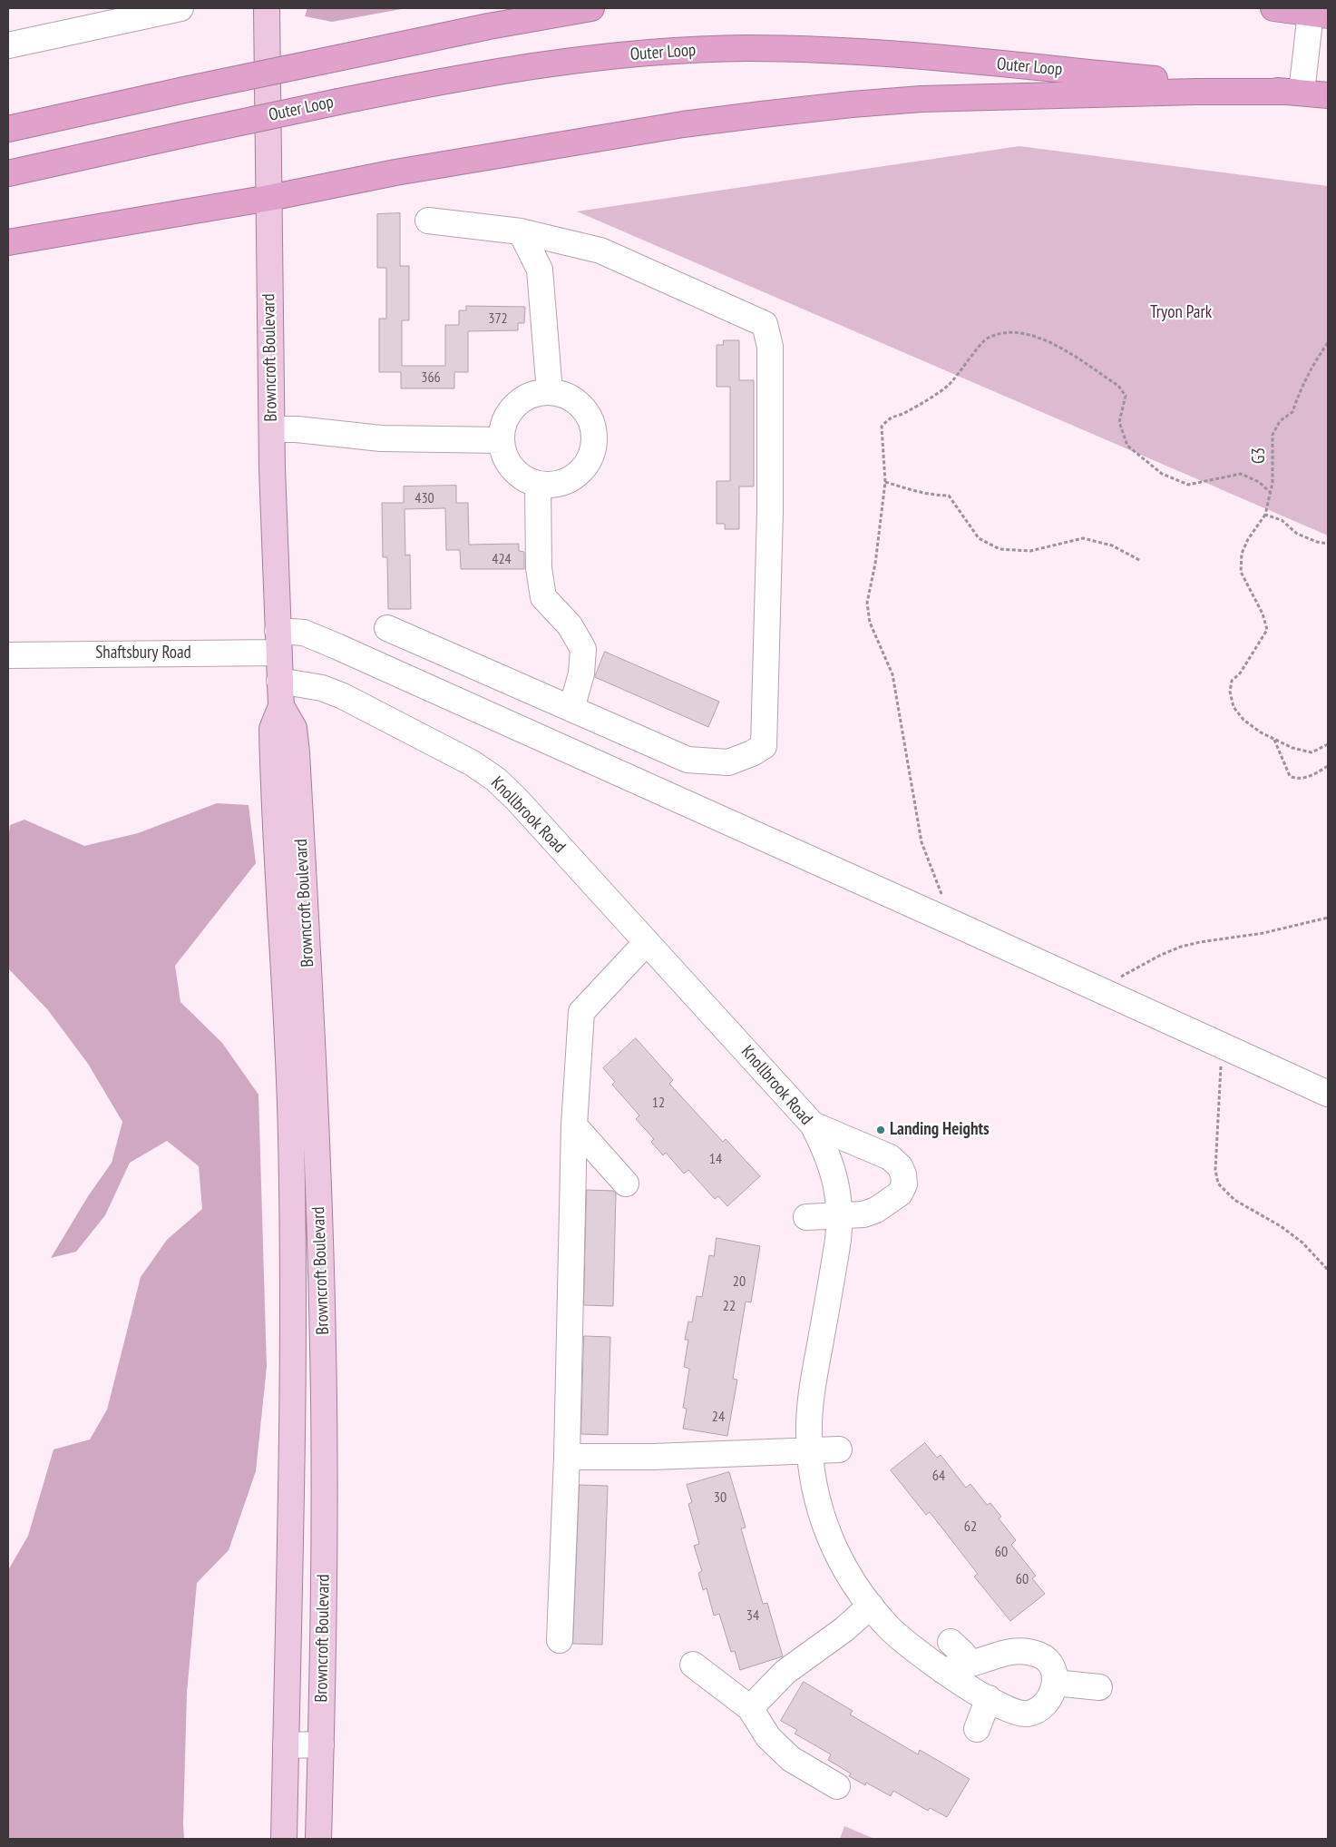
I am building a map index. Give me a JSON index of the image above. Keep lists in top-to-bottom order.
{
  "streets": {
    "highway": ["Outer Loop"],
    "main road": ["Browncroft Boulevard"],
    "street": ["Shaftsbury Road", "Knollbrook Road"],
    "path": ["G3"]
  },
  "crossings": [
    ["Browncroft Boulevard", "Shaftsbury Road"],
    ["Browncroft Boulevard", "Knollbrook Road"]
  ],
  "parks": ["Tryon Park"],
  "places": ["Landing Heights"],
  "house_numbers": [
    "372",
    "366",
    "430",
    "424",
    "12",
    "14",
    "20",
    "22",
    "24",
    "64",
    "30",
    "62",
    "60",
    "60",
    "34"
  ]
}
